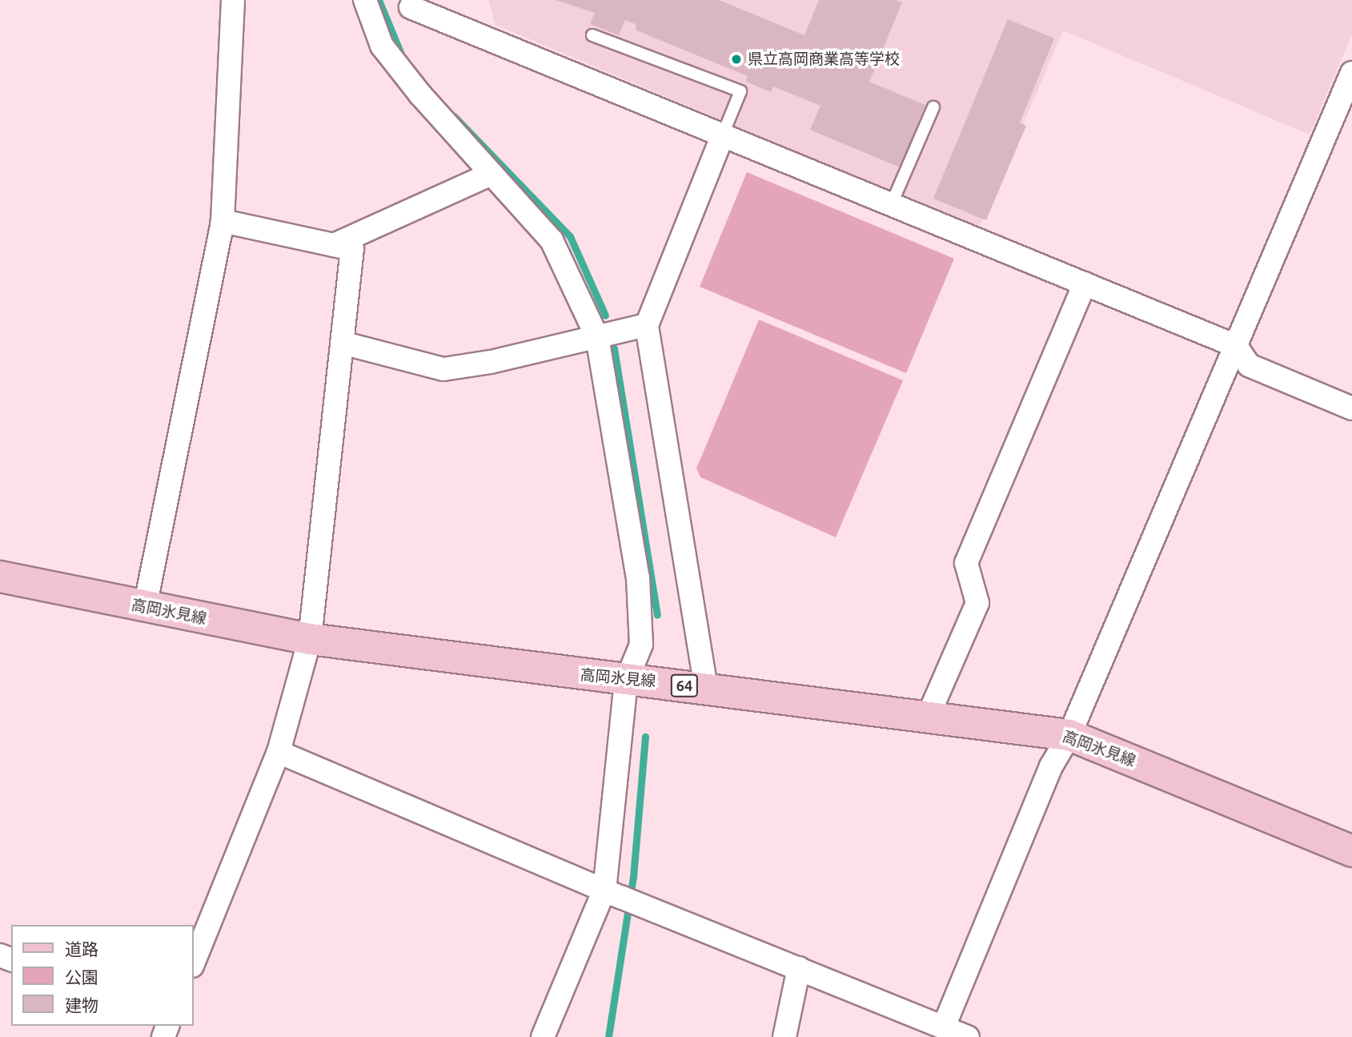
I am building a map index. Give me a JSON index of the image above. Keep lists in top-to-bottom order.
{
  "streets": {
    "main road": ["高岡氷見線", "64"]
  },
  "places": ["県立高岡商業高等学校"],
  "legend": ["道路", "公園", "建物"]
}
